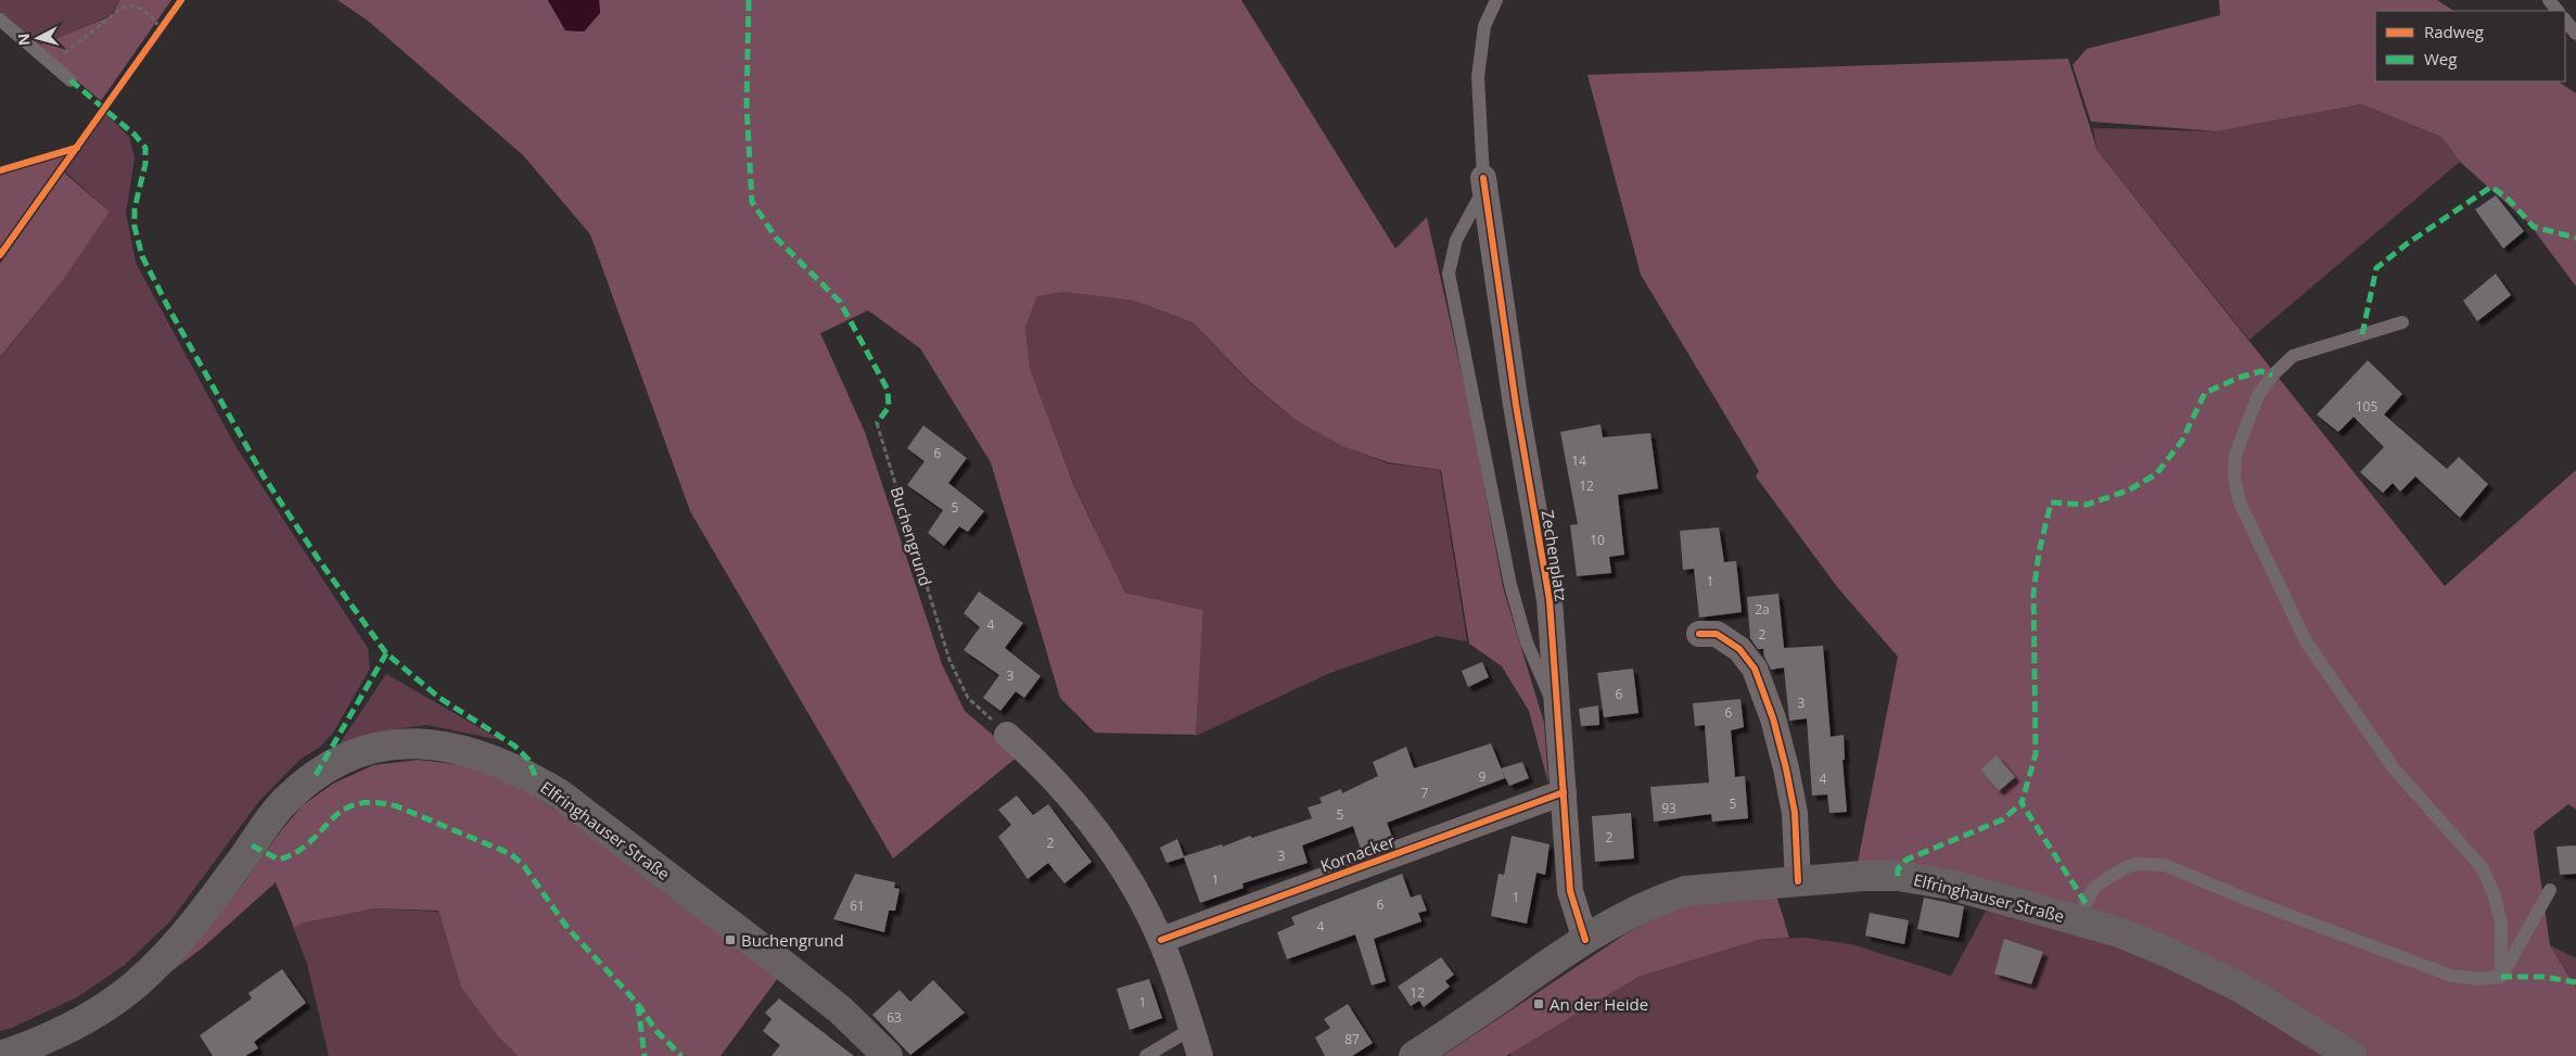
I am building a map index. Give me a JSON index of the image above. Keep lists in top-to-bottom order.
{
  "streets": {
    "main road": ["Elfringhauser Straße"],
    "street": ["Zechenplatz", "Kornacker"],
    "path": ["Buchengrund"]
  },
  "crossings": [
    ["Zechenplatz", "Elfringhauser Straße"],
    ["Zechenplatz", "Kornacker"]
  ],
  "places": {
    "transit": ["Buchengrund", "An der Heide"]
  },
  "house_numbers": [
    "105",
    "6",
    "14",
    "12",
    "5",
    "10",
    "1",
    "2a",
    "4",
    "2",
    "3",
    "6",
    "3",
    "6",
    "9",
    "4",
    "7",
    "5",
    "93",
    "5",
    "2",
    "2",
    "3",
    "1",
    "1",
    "6",
    "61",
    "4",
    "12",
    "1",
    "63",
    "87"
  ],
  "legend": ["Radweg", "Weg"],
  "north": "left"
}
